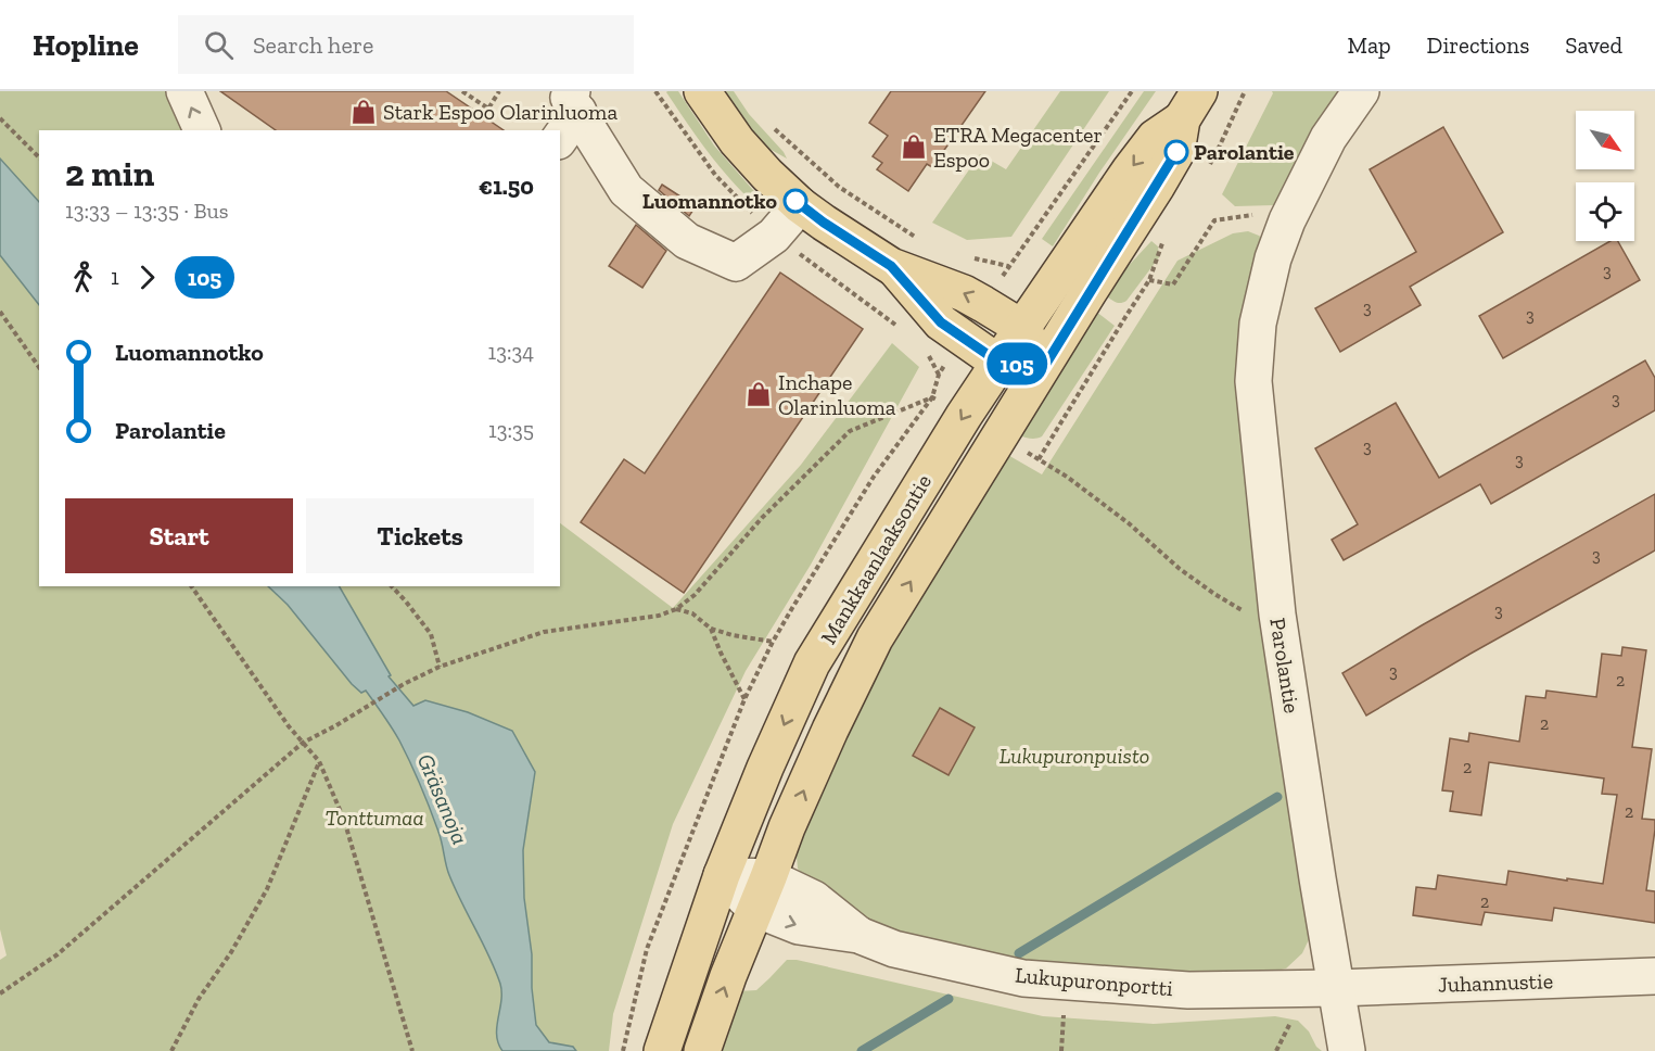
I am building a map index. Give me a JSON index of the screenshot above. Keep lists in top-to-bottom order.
{
  "streets": {
    "main road": ["Mankkaanlaaksontie"],
    "street": ["Parolantie", "Lukupuronportti", "Juhannustie"]
  },
  "crossings": [
    ["Mankkaanlaaksontie", "Lukupuronportti"],
    ["Parolantie", "Lukupuronportti"],
    ["Parolantie", "Juhannustie"],
    ["Lukupuronportti", "Juhannustie"]
  ],
  "water": ["Gräsanoja"],
  "parks": ["Lukupuronpuisto", "Tonttumaa"],
  "places": {
    "shop": ["Stark Espoo Olarinluoma", "ETRA Megacenter Espoo", "Inchape Olarinluoma"],
    "other": ["Parolantie", "Luomannotko"]
  },
  "lines": ["bus line 105"],
  "house_numbers": [
    "3",
    "3",
    "3",
    "3",
    "3",
    "3",
    "3",
    "3",
    "3",
    "2",
    "2",
    "2",
    "2",
    "2"
  ],
  "north": "bottom right",
  "page": {
    "header": "Hopline",
    "search": "Search here",
    "nav": ["Map", "Directions", "Saved"],
    "on_map": "105",
    "heading": ["2 min", "13:33 – 13:35 · Bus", "€1.50"],
    "legs": ["1", "105"],
    "list": [
      {
        "name": "Luomannotko",
        "value": "13:34"
      },
      {
        "name": "Parolantie",
        "value": "13:35"
      }
    ],
    "buttons": ["Start", "Tickets"]
  }
}
